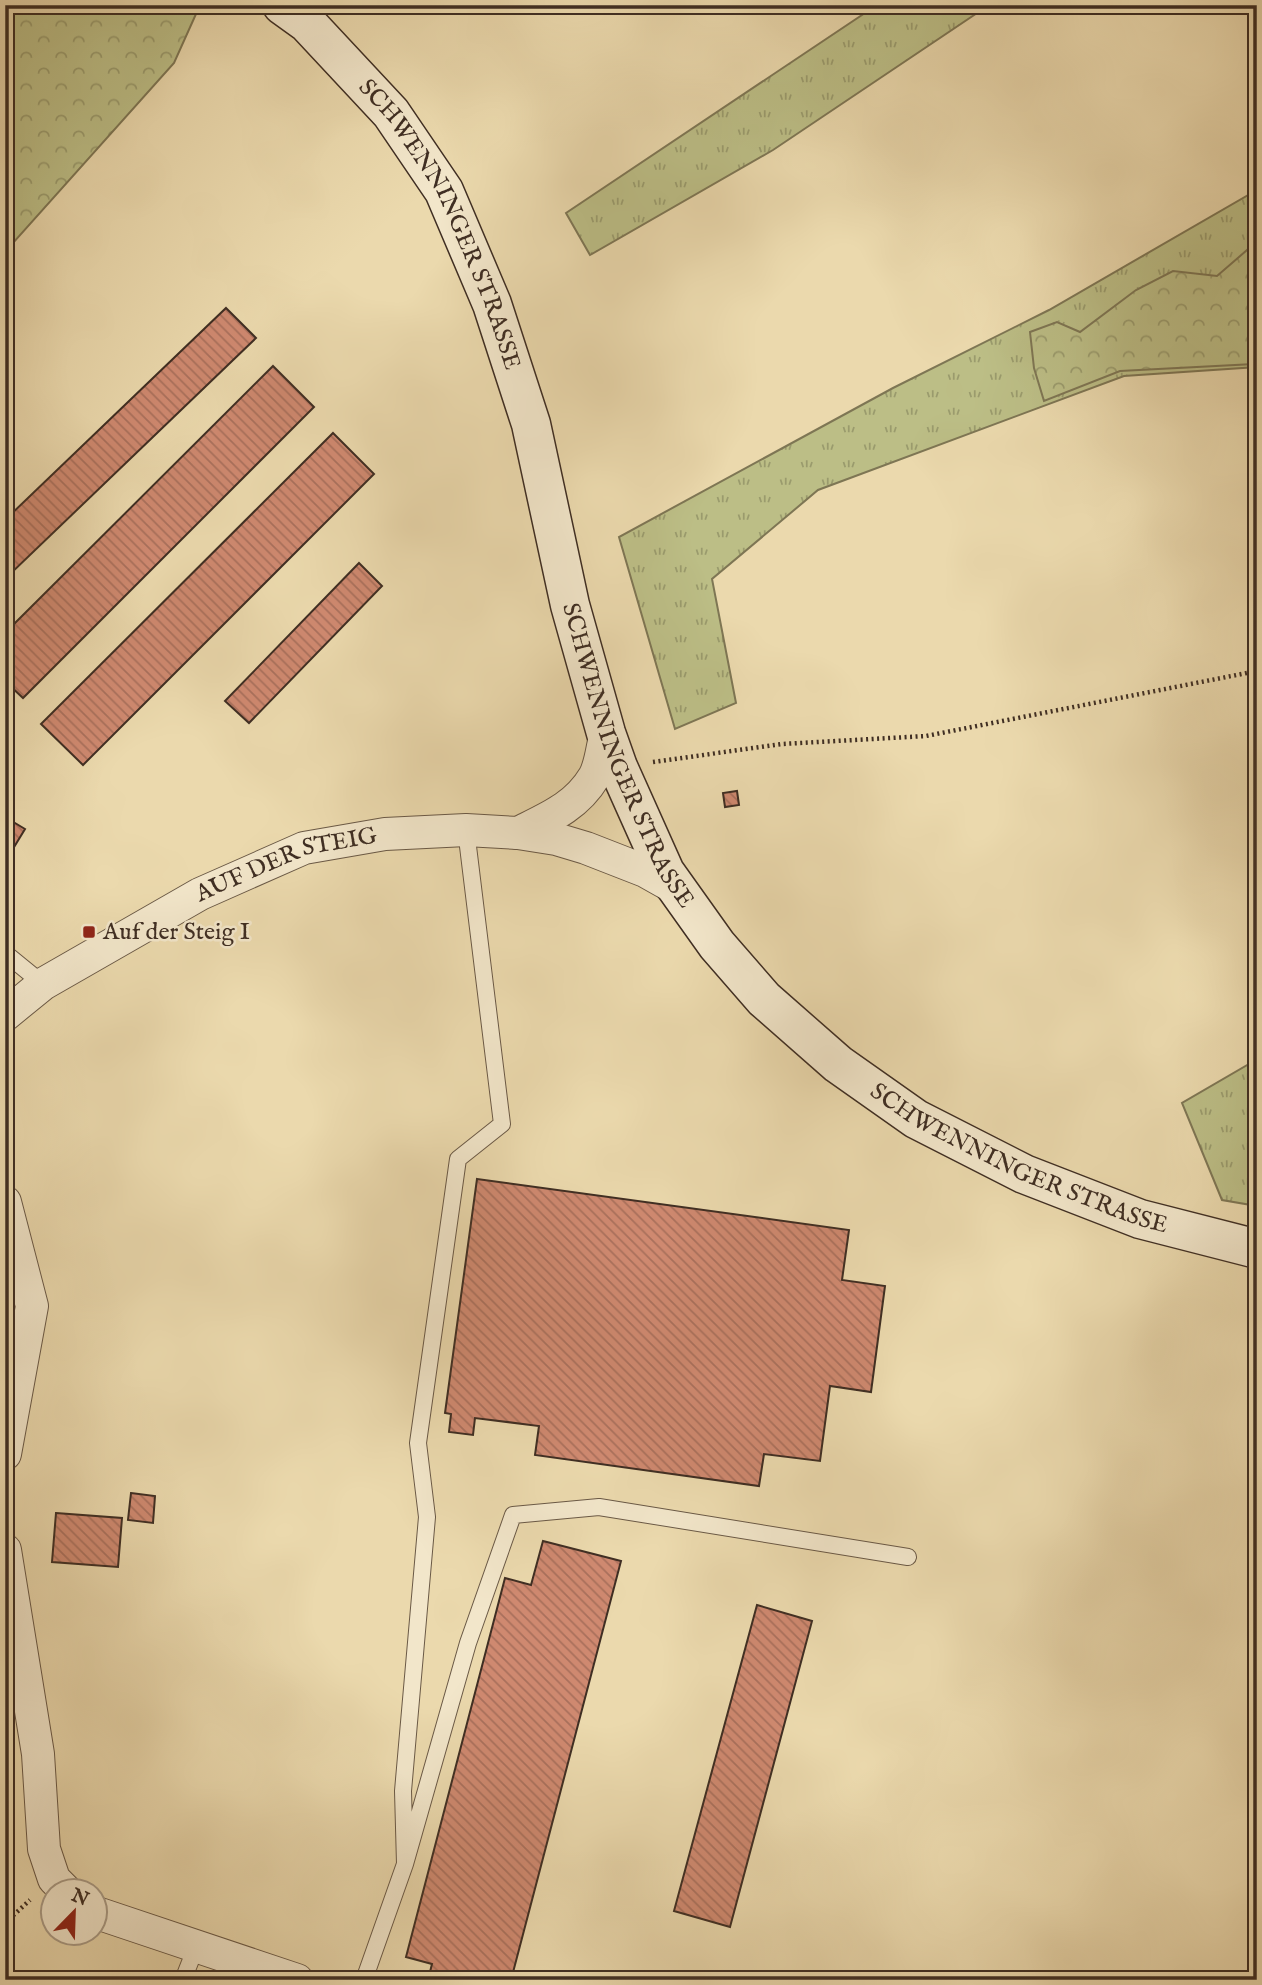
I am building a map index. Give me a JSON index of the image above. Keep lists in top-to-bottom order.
{
  "streets": {
    "main road": ["SCHWENNINGER STRASSE"],
    "street": ["AUF DER STEIG"]
  },
  "crossings": [
    ["SCHWENNINGER STRASSE", "AUF DER STEIG"]
  ],
  "places": {
    "transit": ["Auf der Steig I"]
  },
  "north": "top right"
}
